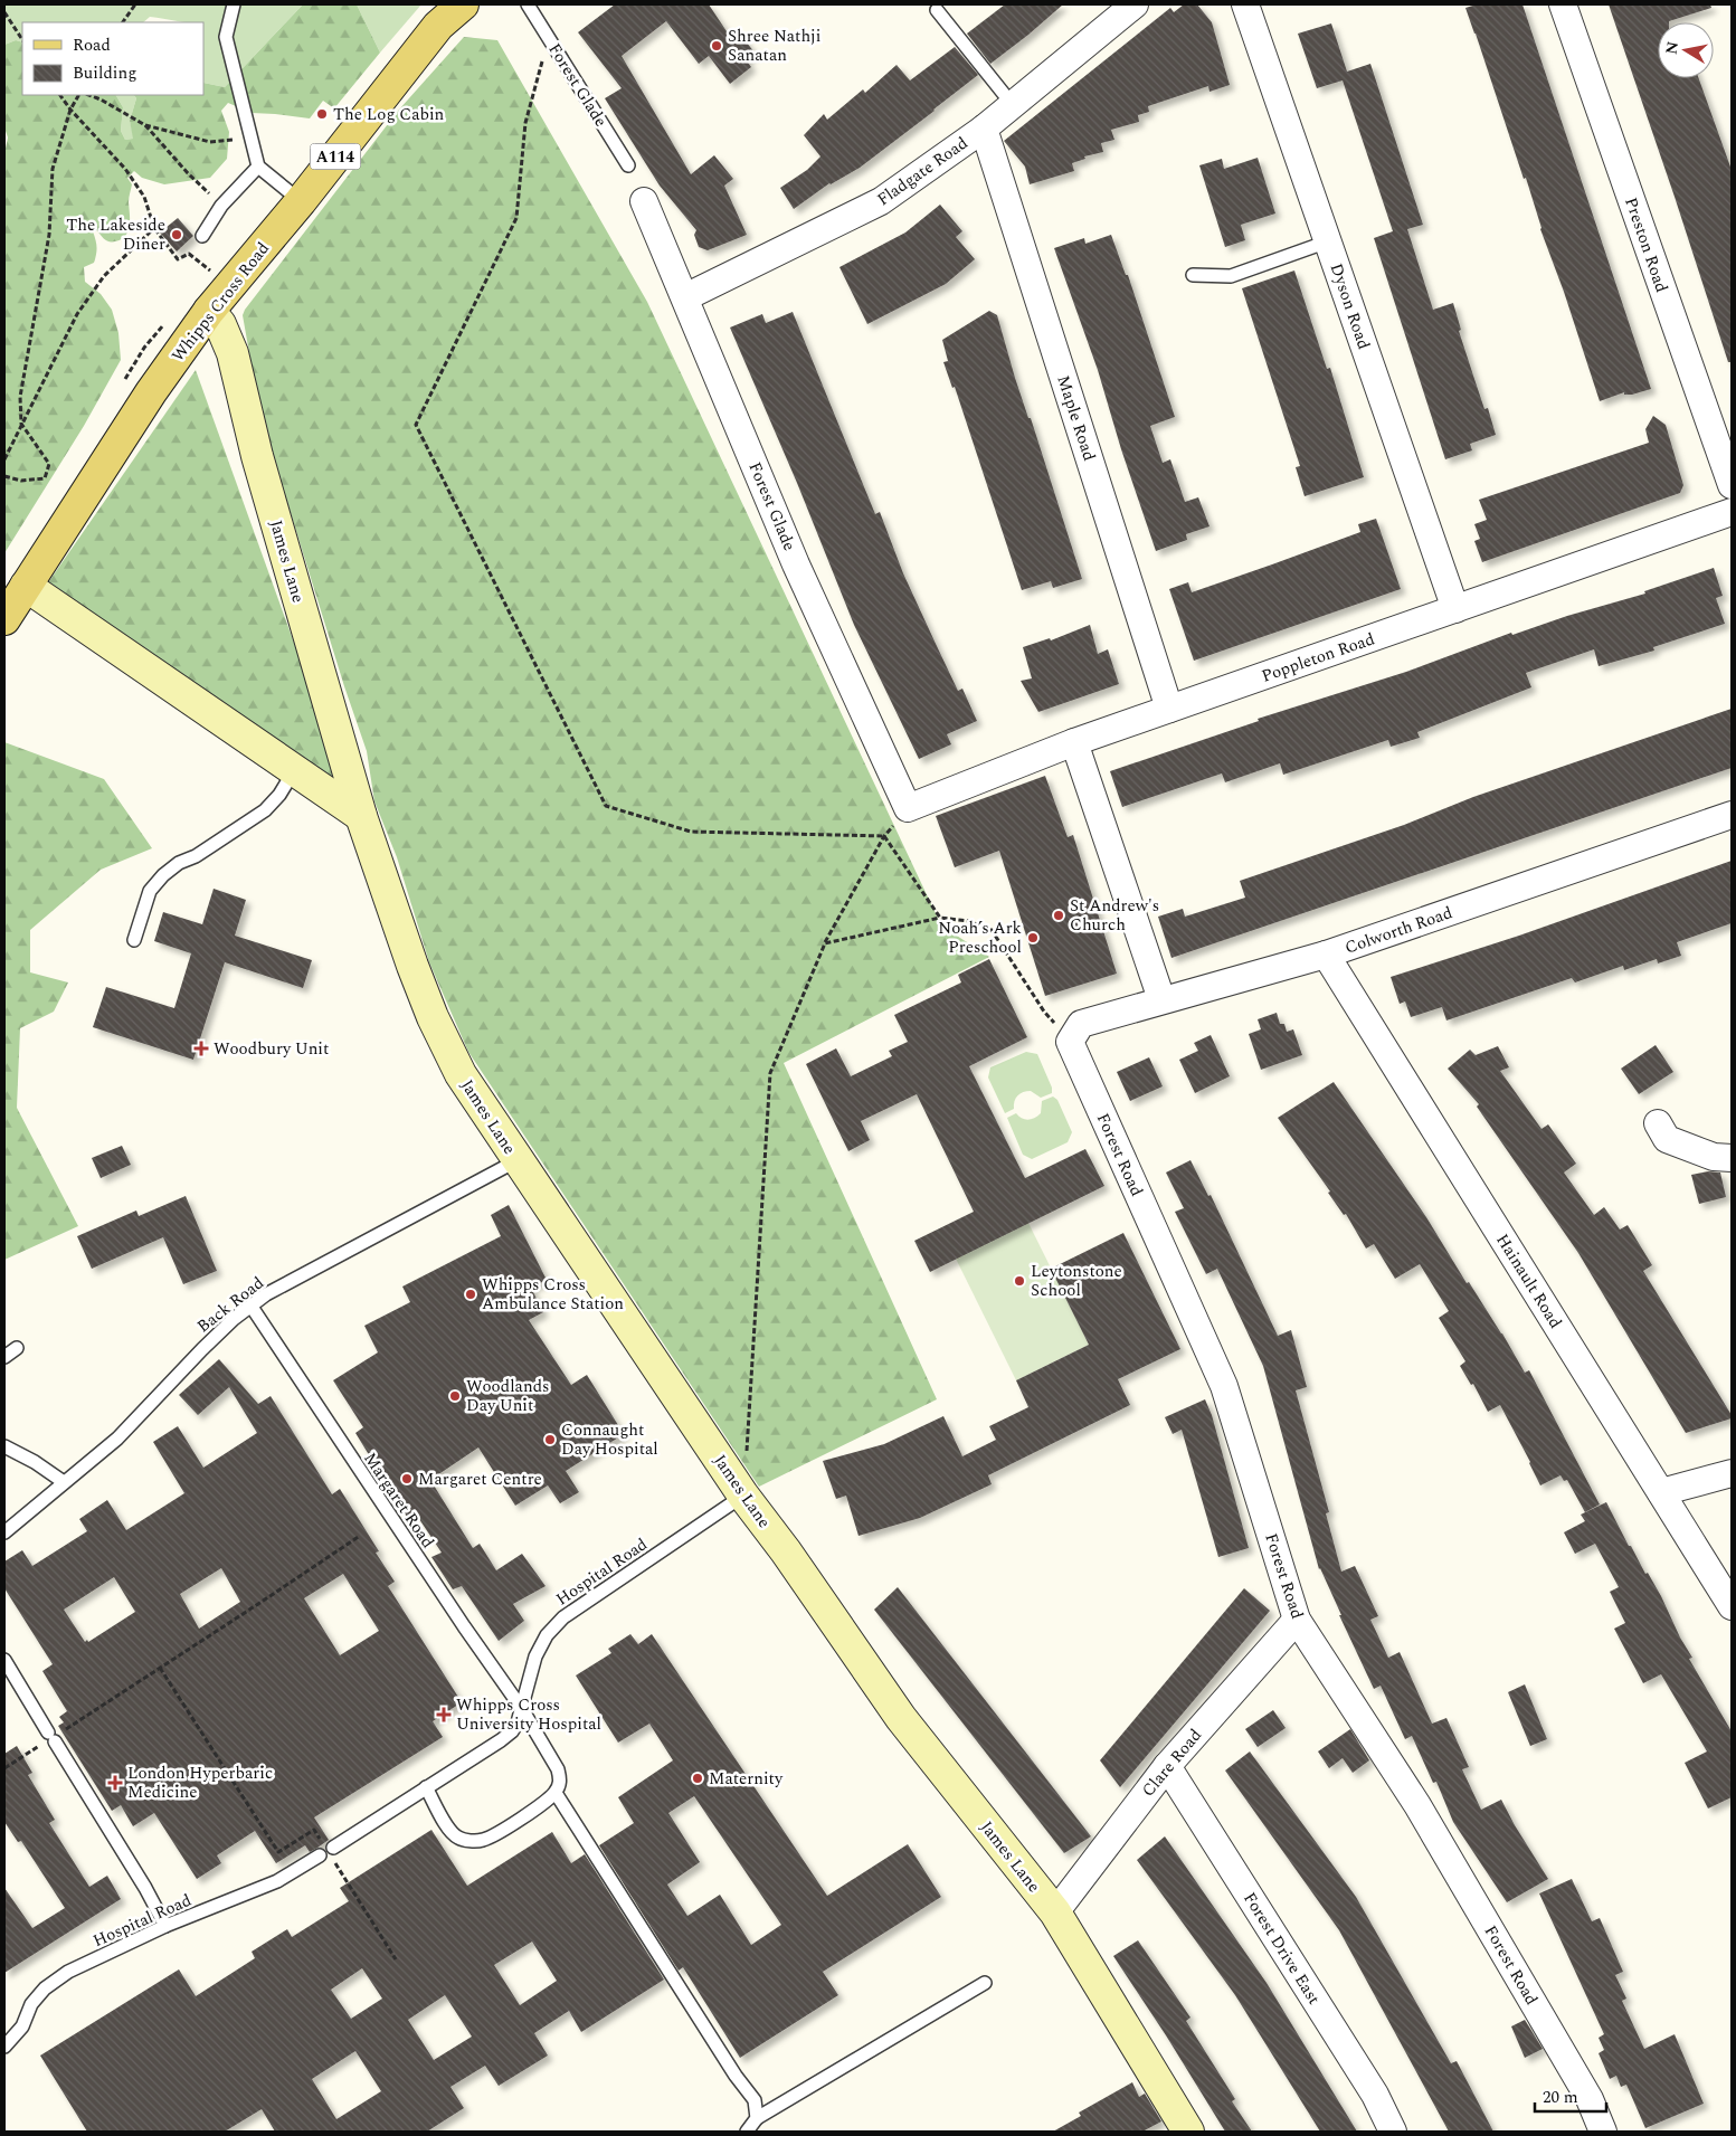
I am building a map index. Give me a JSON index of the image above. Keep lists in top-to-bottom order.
{
  "streets": {
    "main road": ["A114", "Whipps Cross Road"],
    "street": [
      "Forest Glade",
      "Fladgate Road",
      "Preston Road",
      "Dyson Road",
      "Maple Road",
      "James Lane",
      "Poppleton Road",
      "Colworth Road",
      "Forest Road",
      "Hainault Road",
      "Clare Road",
      "Forest Drive East"
    ],
    "lane": ["Back Road", "Margaret Road", "Hospital Road"]
  },
  "crossings": [
    ["Forest Glade", "Fladgate Road"],
    ["Forest Glade", "Poppleton Road"],
    ["Fladgate Road", "Maple Road"],
    ["Whipps Cross Road", "James Lane"],
    ["Dyson Road", "Poppleton Road"],
    ["Maple Road", "Poppleton Road"],
    ["James Lane", "Back Road"],
    ["James Lane", "Hospital Road"],
    ["James Lane", "Clare Road"],
    ["Colworth Road", "Forest Road"],
    ["Colworth Road", "Hainault Road"],
    ["Forest Road", "Clare Road"],
    ["Back Road", "Margaret Road"],
    ["Margaret Road", "Hospital Road"],
    ["Clare Road", "Forest Drive East"]
  ],
  "places": {
    "other": [
      "Shree Nathji Sanatan",
      "The Log Cabin",
      "The Lakeside Diner",
      "St Andrew's Church",
      "Noah’s Ark Preschool",
      "Leytonstone School",
      "Whipps Cross Ambulance Station",
      "Woodlands Day Unit",
      "Connaught Day Hospital",
      "Margaret Centre",
      "Maternity"
    ],
    "health": ["Woodbury Unit", "Whipps Cross University Hospital", "London Hyperbaric Medicine"]
  },
  "legend": ["Road", "Building"],
  "scale_bar": "20 m",
  "north": "left"
}
